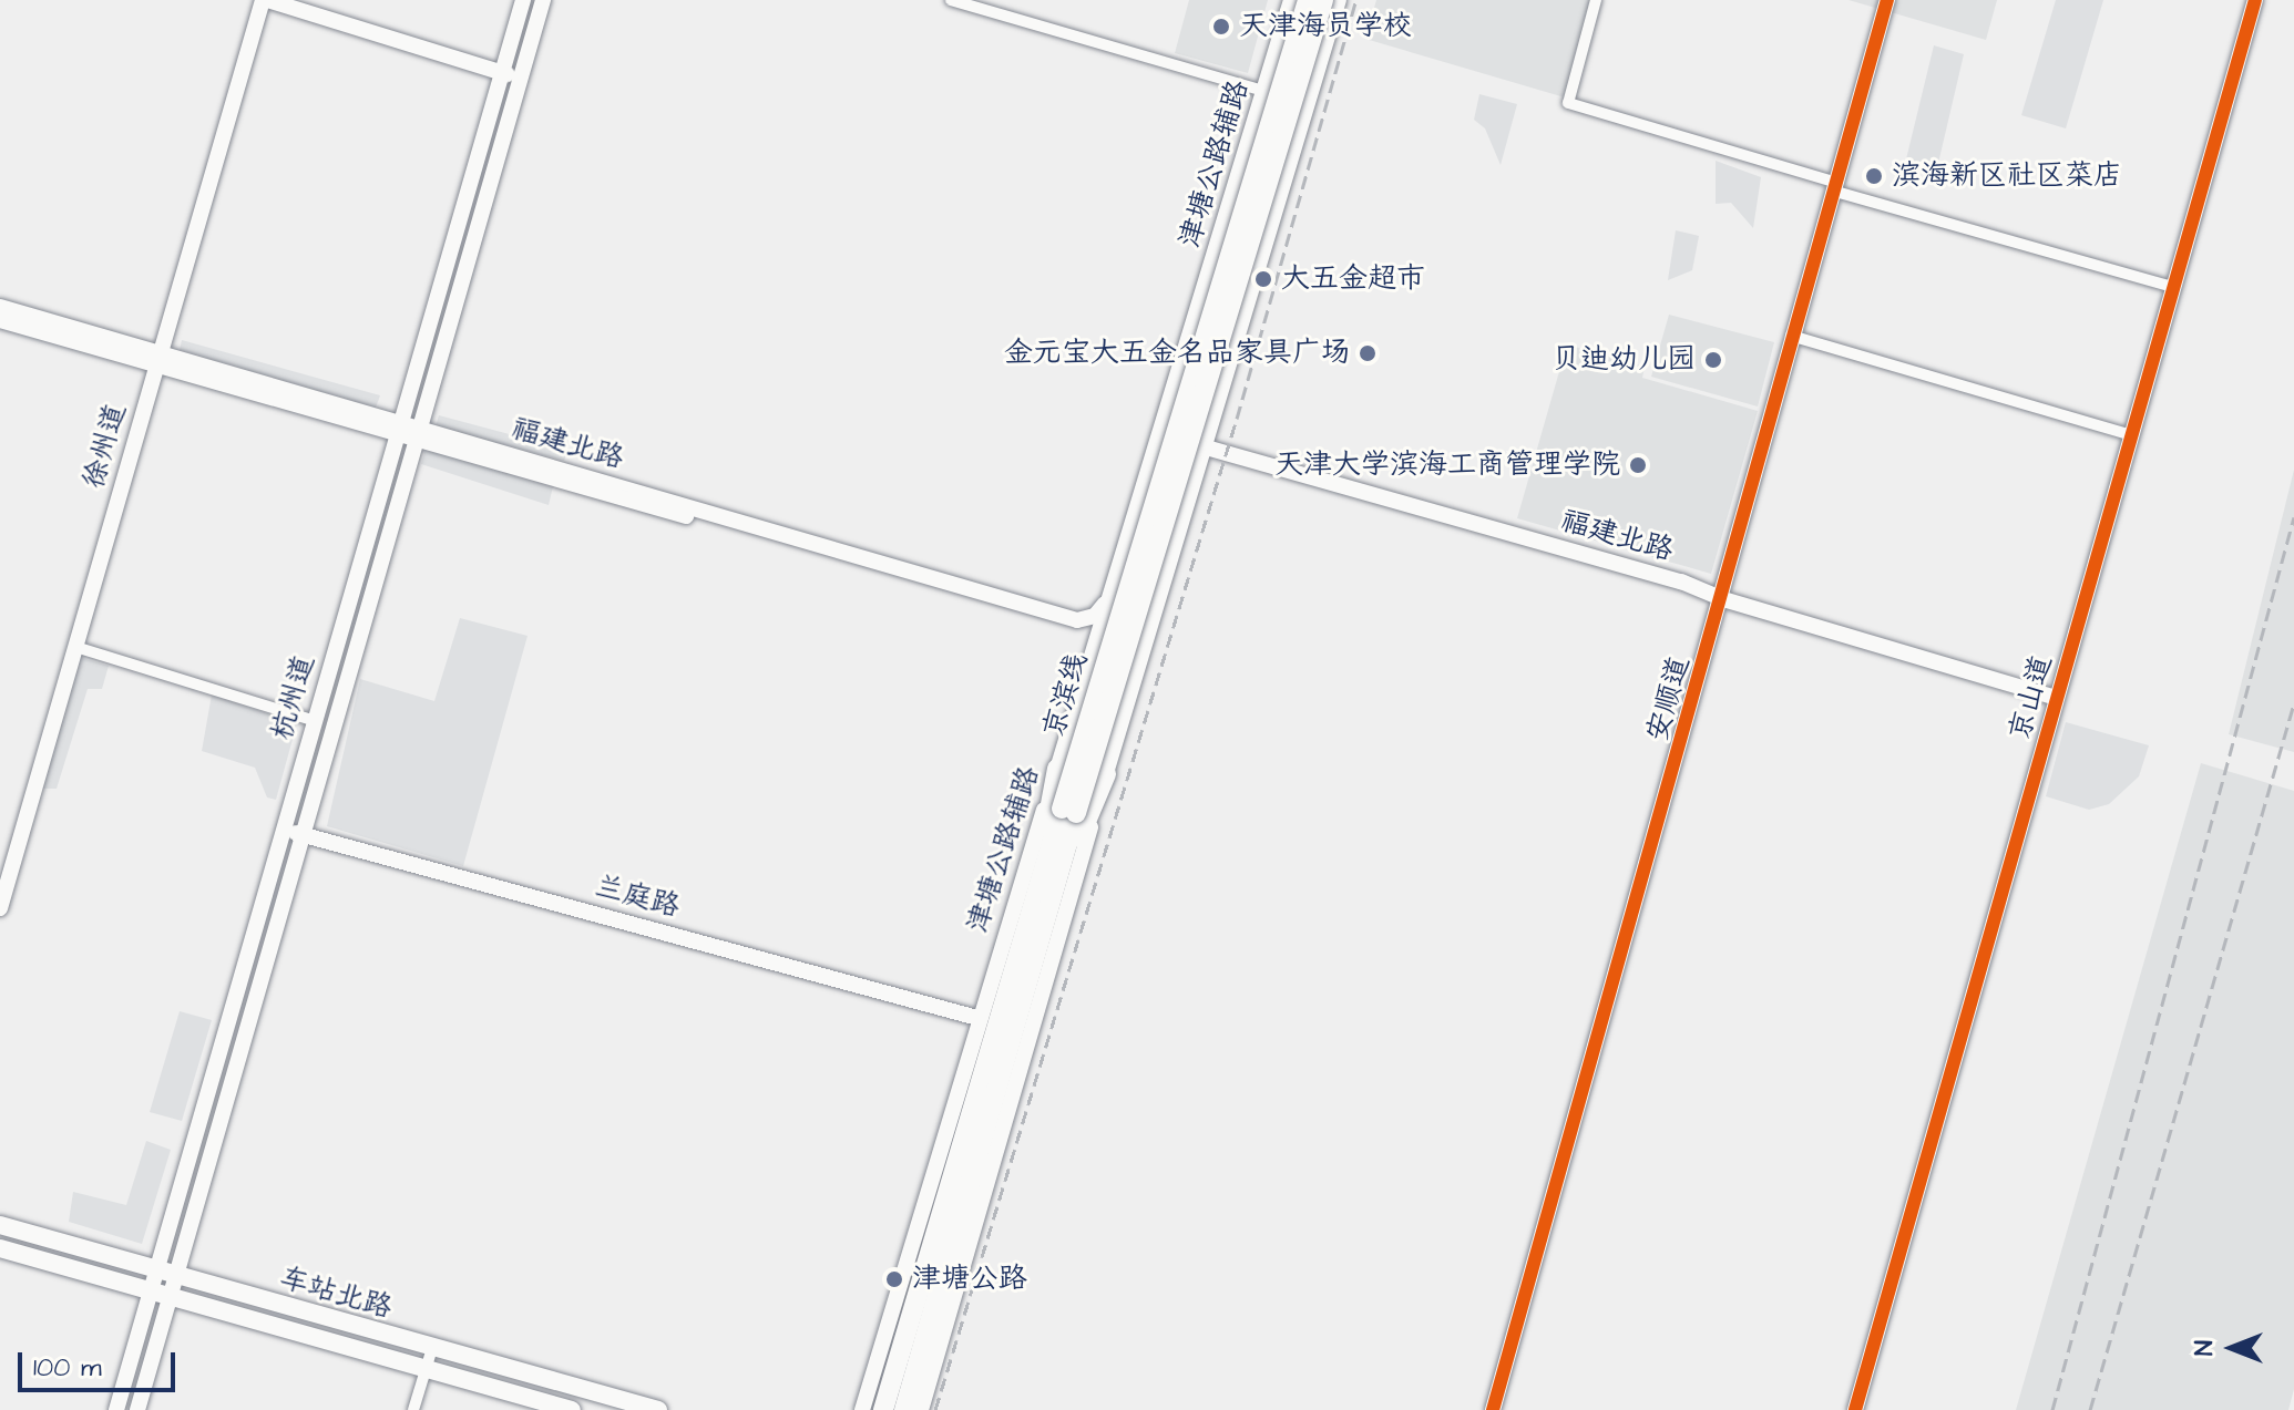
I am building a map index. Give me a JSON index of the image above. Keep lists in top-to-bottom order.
{
  "streets": {
    "highway": ["京滨线"],
    "main road": ["车站北路"],
    "street": [
      "津塘公路辅路",
      "福建北路",
      "徐州道",
      "杭州道",
      "京山道",
      "安顺道",
      "兰庭路"
    ]
  },
  "crossings": [
    ["津塘公路辅路", "福建北路"],
    ["津塘公路辅路", "兰庭路"],
    ["福建北路", "徐州道"],
    ["福建北路", "杭州道"],
    ["福建北路", "京山道"],
    ["福建北路", "安顺道"],
    ["杭州道", "兰庭路"],
    ["杭州道", "车站北路"]
  ],
  "places": [
    "天津海员学校",
    "滨海新区社区菜店",
    "大五金超市",
    "金元宝大五金名品家具广场",
    "贝迪幼儿园",
    "天津大学滨海工商管理学院",
    "津塘公路"
  ],
  "scale_bar": "100 m",
  "north": "left"
}
